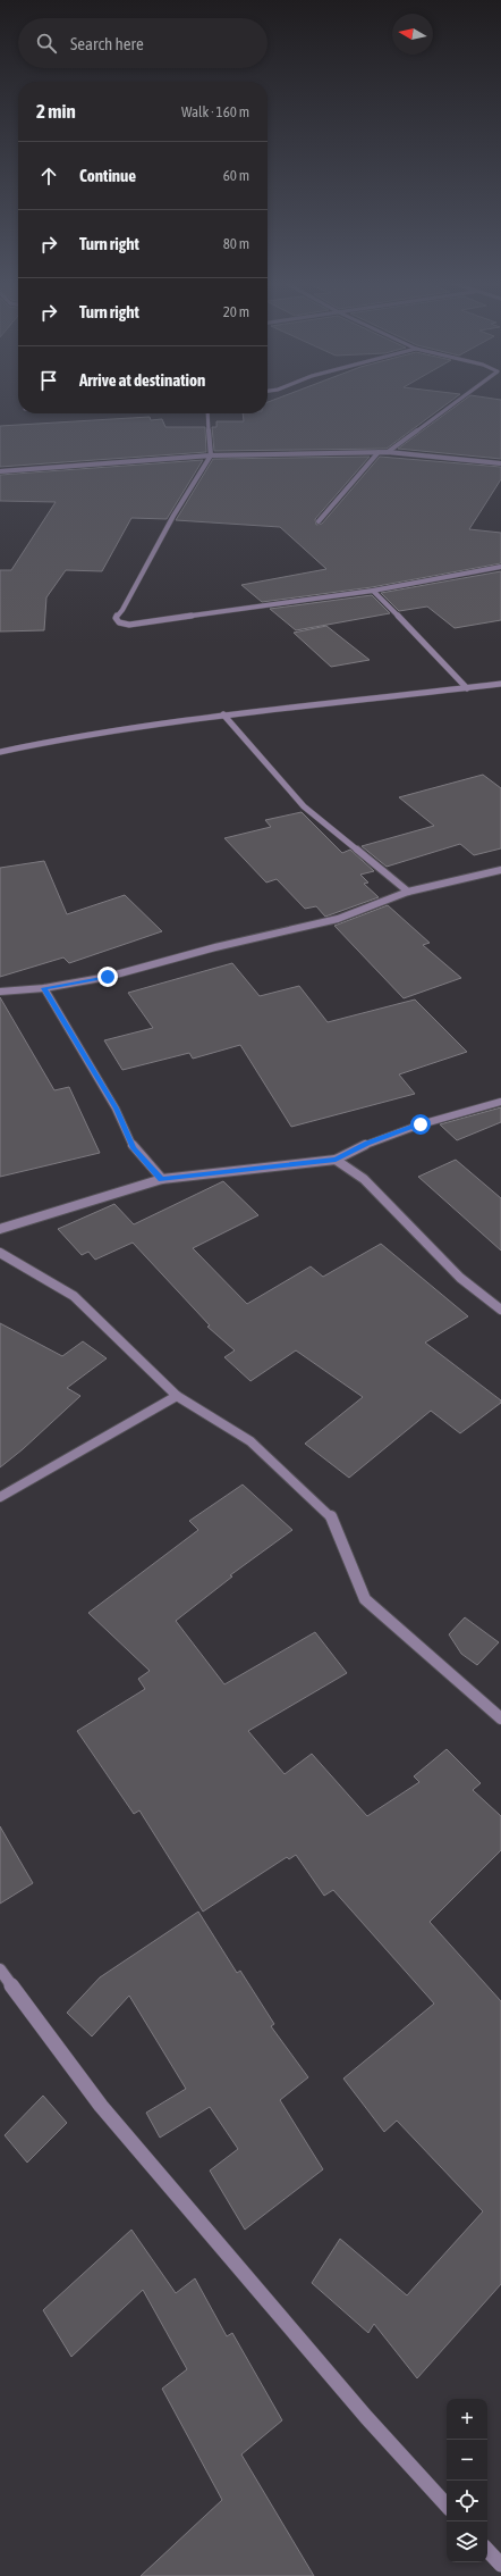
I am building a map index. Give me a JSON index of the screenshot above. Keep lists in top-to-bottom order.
{
  "north": "left",
  "page": {
    "search": "Search here",
    "heading": ["2 min", "Walk · 160 m"],
    "list": [
      ["Continue", "60 m"],
      ["Turn right", "80 m"],
      ["Turn right", "20 m"],
      "Arrive at destination"
    ],
    "map_buttons": ["+", "−"]
  }
}
